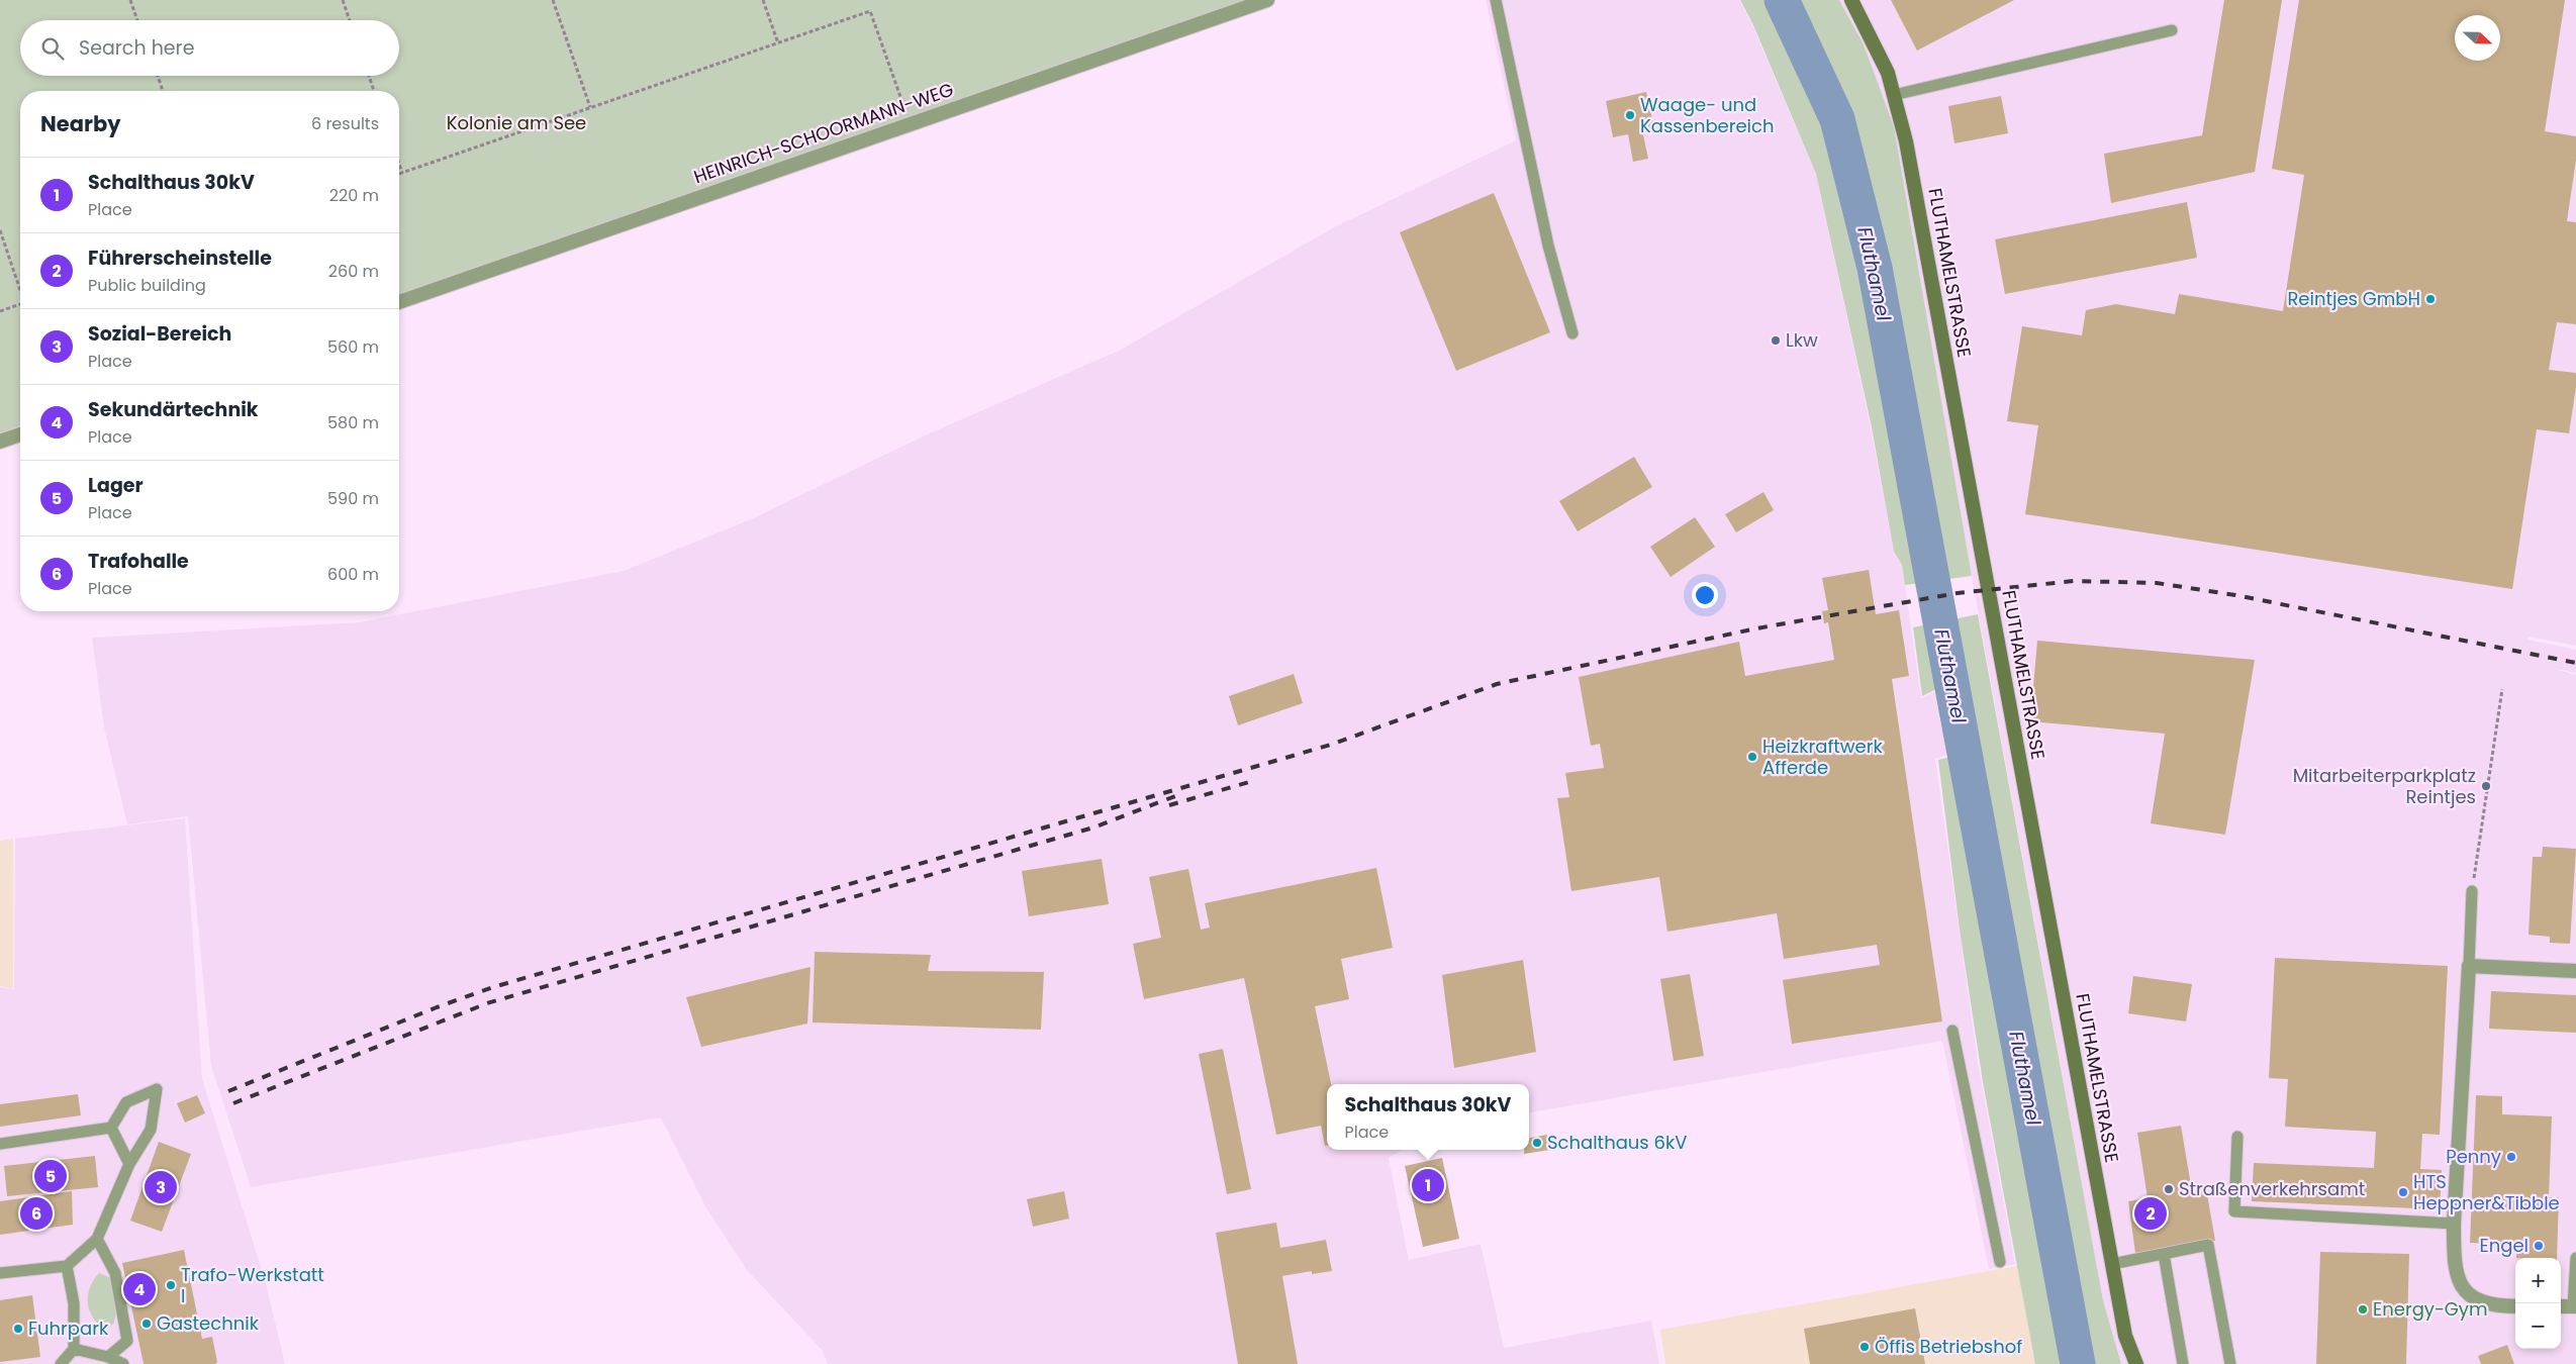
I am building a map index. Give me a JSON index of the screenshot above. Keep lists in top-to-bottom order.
{
  "streets": {
    "main road": ["FLUTHAMELSTRASSE"],
    "street": ["HEINRICH-SCHOORMANN-WEG"]
  },
  "water": ["Fluthamel"],
  "parks": ["Kolonie am See"],
  "places": [
    "Waage- und Kassenbereich",
    "Reintjes GmbH",
    "Lkw",
    "Heizkraftwerk Afferde",
    "Mitarbeiterparkplatz Reintjes",
    "Schalthaus 6kV",
    "Penny",
    "Straßenverkehrsamt",
    "HTS Heppner&Tibble",
    "Engel",
    "Trafo-Werkstatt I",
    "Energy-Gym",
    "Gastechnik",
    "Fuhrpark",
    "Öffis Betriebshof"
  ],
  "north": "right",
  "page": {
    "search": "Search here",
    "heading": ["Nearby", "6 results"],
    "list": [
      {
        "mark": "1",
        "name": "Schalthaus 30kV",
        "note": "Place",
        "value": "220 m"
      },
      {
        "mark": "2",
        "name": "Führerscheinstelle",
        "note": "Public building",
        "value": "260 m"
      },
      {
        "mark": "3",
        "name": "Sozial-Bereich",
        "note": "Place",
        "value": "560 m"
      },
      {
        "mark": "4",
        "name": "Sekundärtechnik",
        "note": "Place",
        "value": "580 m"
      },
      {
        "mark": "5",
        "name": "Lager",
        "note": "Place",
        "value": "590 m"
      },
      {
        "mark": "6",
        "name": "Trafohalle",
        "note": "Place",
        "value": "600 m"
      }
    ],
    "popup": ["Schalthaus 30kV", "Place"],
    "pins": [
      "5",
      "1",
      "3",
      "2",
      "6",
      "4"
    ],
    "map_buttons": ["+", "−"]
  }
}
